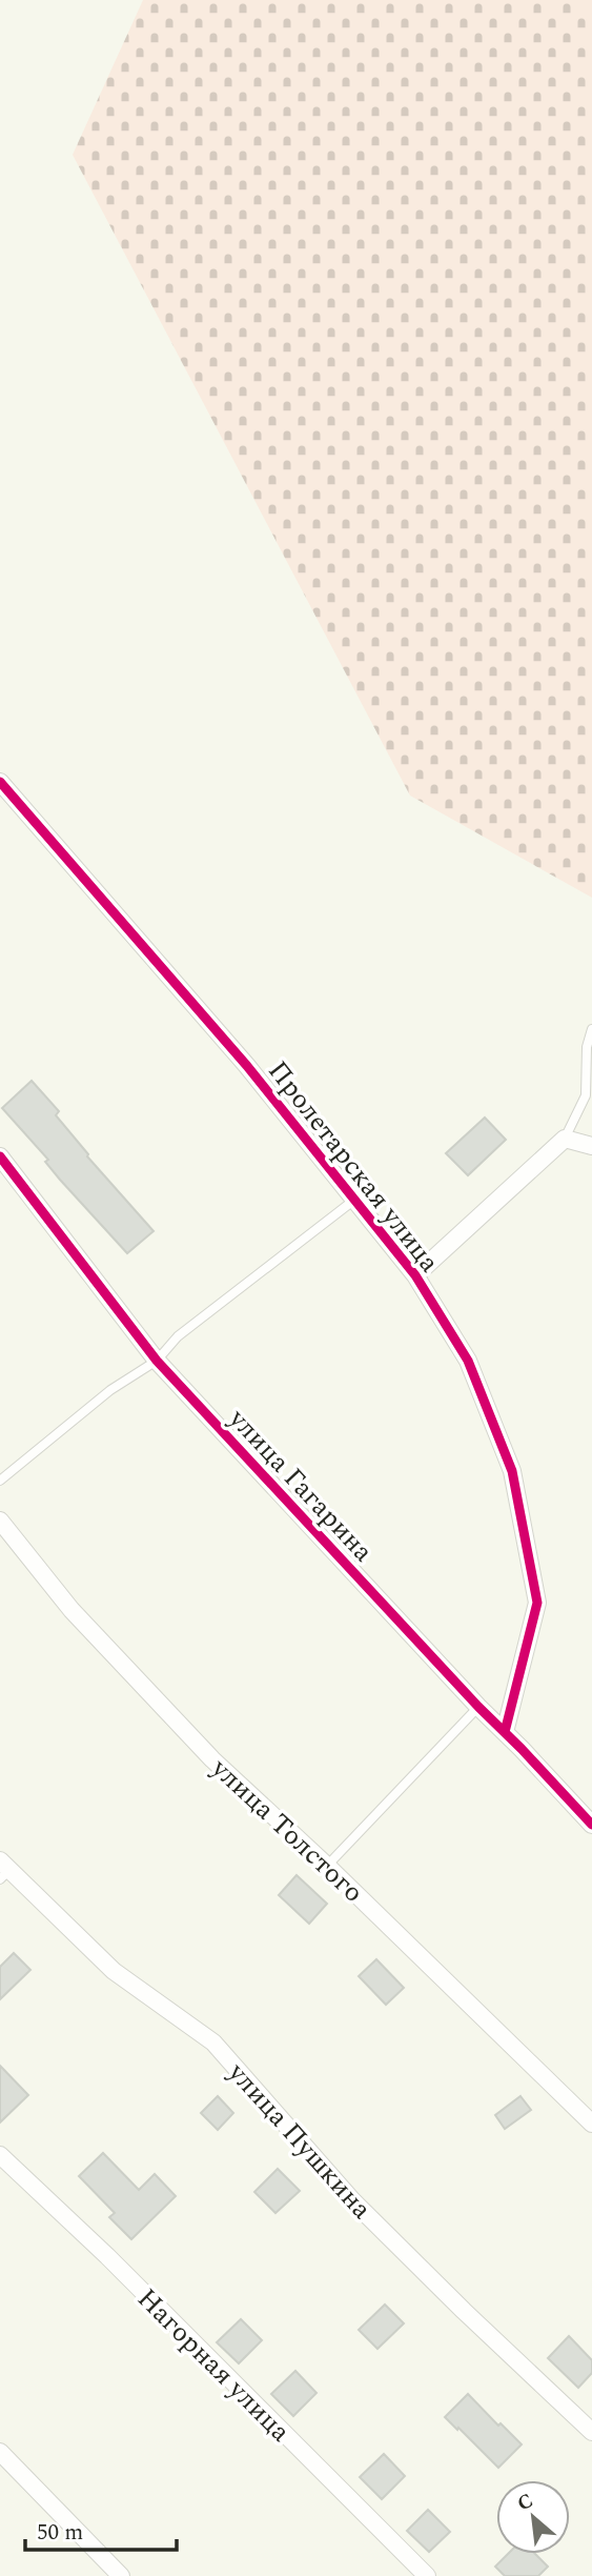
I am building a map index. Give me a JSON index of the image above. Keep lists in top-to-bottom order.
{
  "streets": {
    "street": [
      "Пролетарская улица",
      "улица Гагарина",
      "улица Толстого",
      "улица Пушкина",
      "Нагорная улица"
    ]
  },
  "crossings": [
    ["Пролетарская улица", "улица Гагарина"]
  ],
  "scale_bar": "50 m",
  "north": "top left"
}
